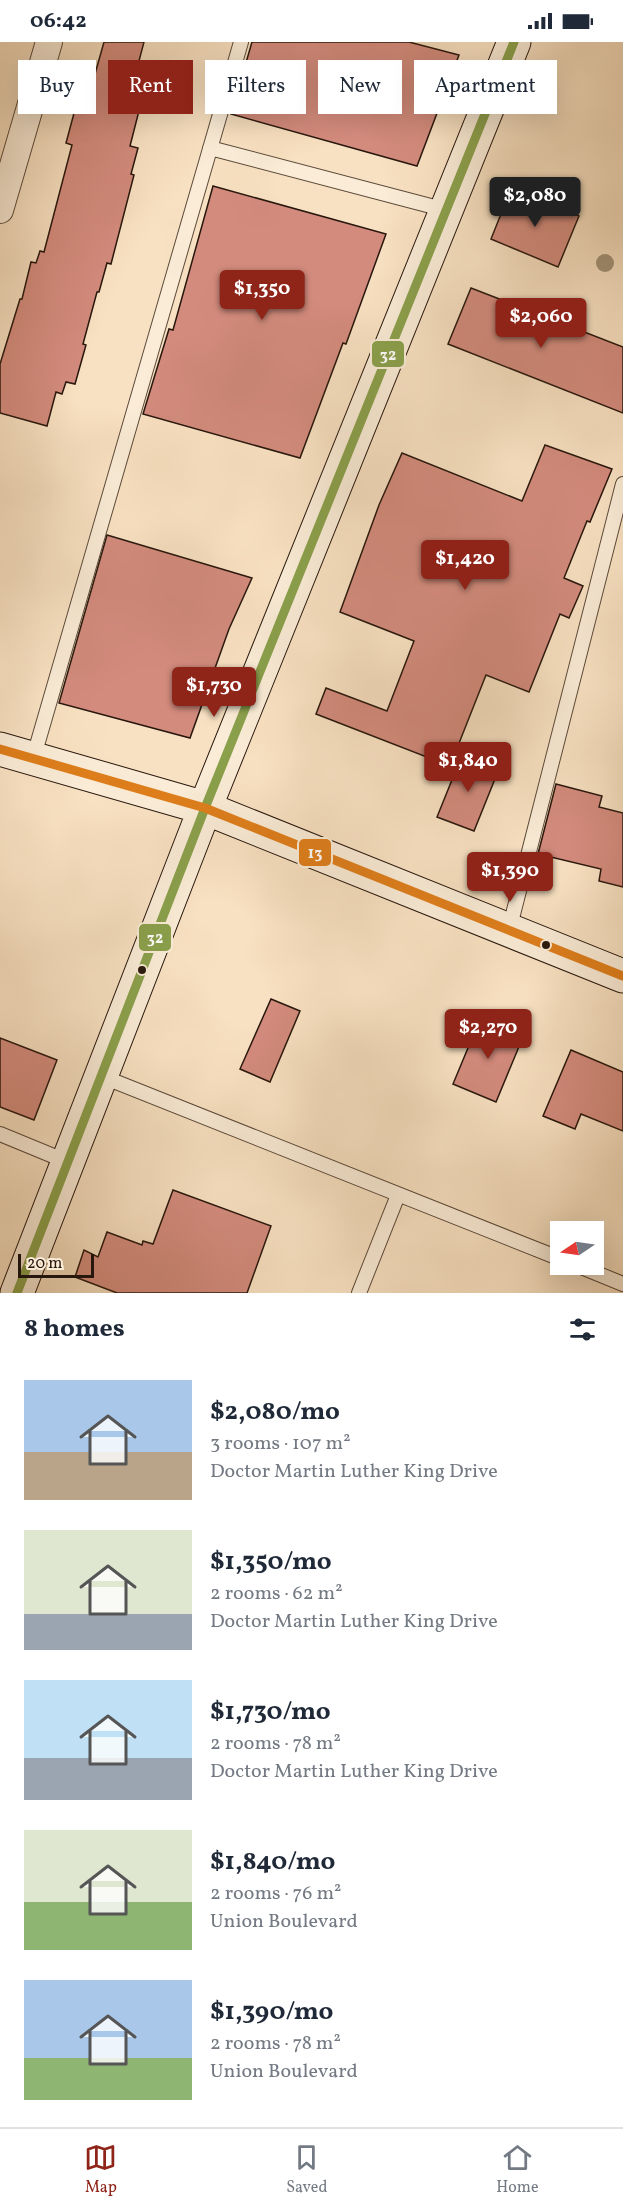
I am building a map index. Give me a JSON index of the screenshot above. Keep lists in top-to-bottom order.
{
  "lines": ["transit line 32", "transit line 13"],
  "scale_bar": "20 m",
  "north": "left",
  "page": {
    "status": "06:42",
    "chip": [
      "Buy",
      "Rent",
      "Filters",
      "New",
      "Apartment"
    ],
    "price": [
      "$2,080",
      "$1,350",
      "$2,060",
      "$1,420",
      "$1,730",
      "$1,840",
      "$1,390",
      "$2,270"
    ],
    "scale": "20 m",
    "heading": "8 homes",
    "list": [
      {
        "name": "$2,080/mo",
        "note": "3 rooms · 107 m² · Doctor Martin Luther King Drive"
      },
      {
        "name": "$1,350/mo",
        "note": "2 rooms · 62 m² · Doctor Martin Luther King Drive"
      },
      {
        "name": "$1,730/mo",
        "note": "2 rooms · 78 m² · Doctor Martin Luther King Drive"
      },
      {
        "name": "$1,840/mo",
        "note": "2 rooms · 76 m² · Union Boulevard"
      },
      {
        "name": "$1,390/mo",
        "note": "2 rooms · 78 m² · Union Boulevard"
      }
    ],
    "tabs": ["Map", "Saved", "Home"]
  }
}
